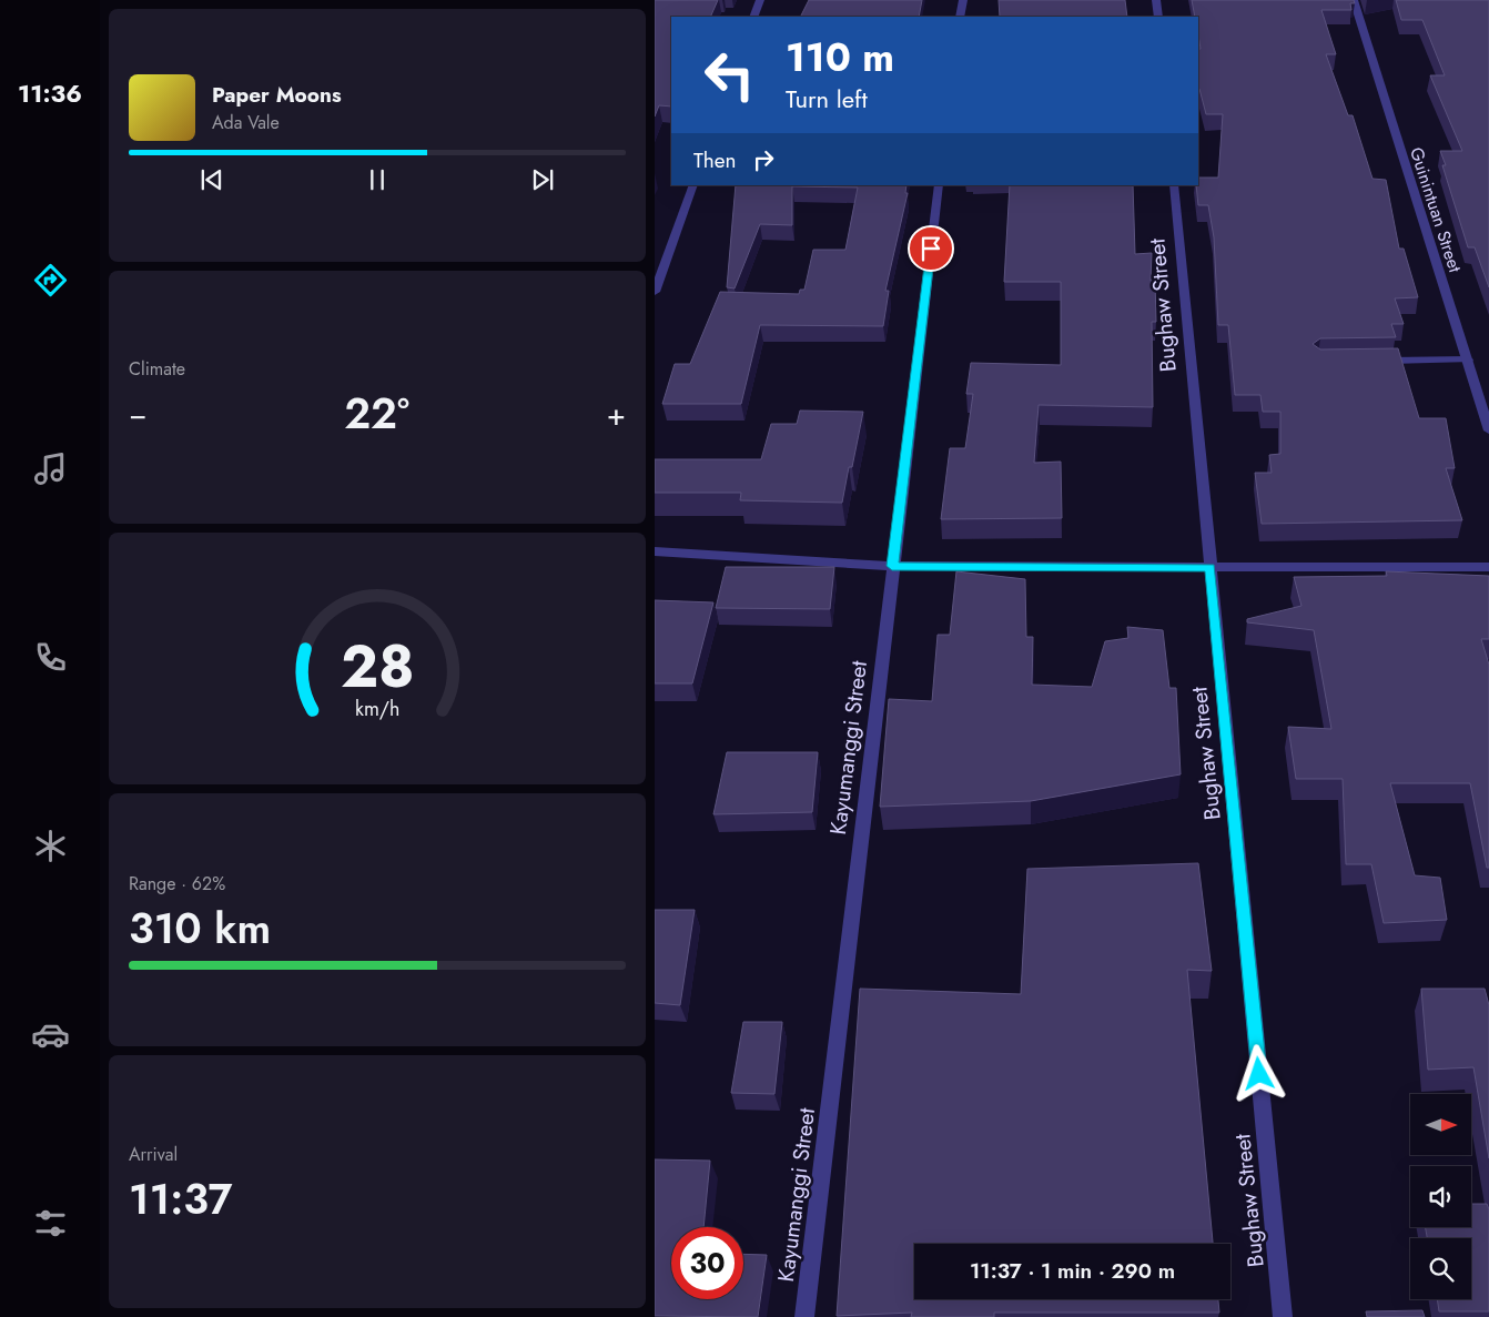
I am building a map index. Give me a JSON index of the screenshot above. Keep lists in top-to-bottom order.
{
  "streets": {
    "street": ["Guinintuan Street", "Bughaw Street", "Kayumanggi Street"]
  },
  "north": "right",
  "page": {
    "tabs": "11:36",
    "turn": ["110 m", "Turn left"],
    "song": ["Paper Moons", "Ada Vale"],
    "then": "Then",
    "tile": [
      "Climate",
      ["Range · 62%", "310 km"],
      ["Arrival", "11:37"]
    ],
    "heat": ["−", "22°", "+"],
    "limit": "30",
    "trip": "11:37 · 1 min · 290 m",
    "gauge": ["28", "km/h"]
  }
}
